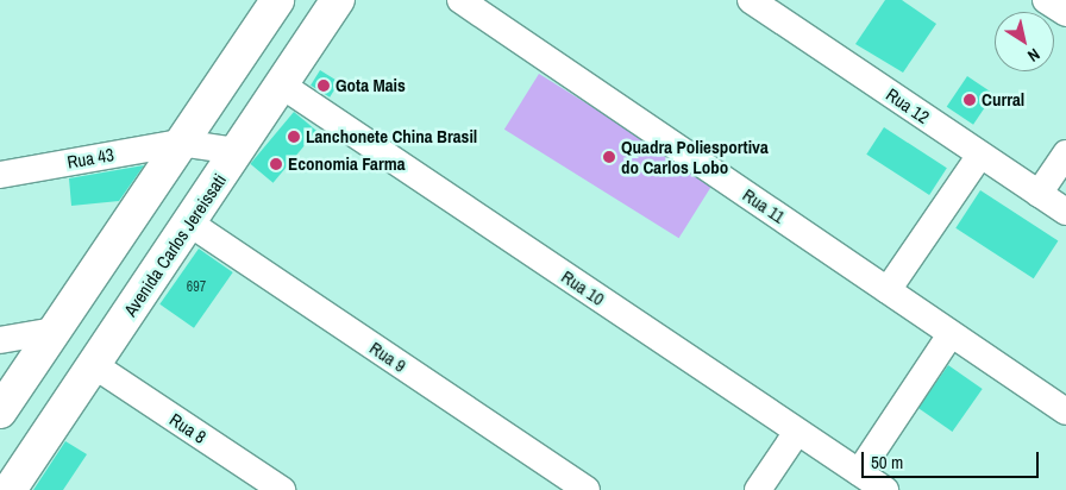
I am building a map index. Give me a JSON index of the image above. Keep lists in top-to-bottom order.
{
  "streets": {
    "street": [
      "Rua 12",
      "Rua 43",
      "Rua 11",
      "Avenida Carlos Jereissati",
      "Rua 10",
      "Rua 9",
      "Rua 8"
    ]
  },
  "crossings": [
    ["Rua 43", "Avenida Carlos Jereissati"],
    ["Avenida Carlos Jereissati", "Rua 10"],
    ["Avenida Carlos Jereissati", "Rua 9"],
    ["Avenida Carlos Jereissati", "Rua 8"]
  ],
  "places": [
    "Gota Mais",
    "Curral",
    "Lanchonete China Brasil",
    "Quadra Poliesportiva do Carlos Lobo",
    "Economia Farma"
  ],
  "house_numbers": ["697"],
  "scale_bar": "50 m",
  "north": "bottom right"
}
